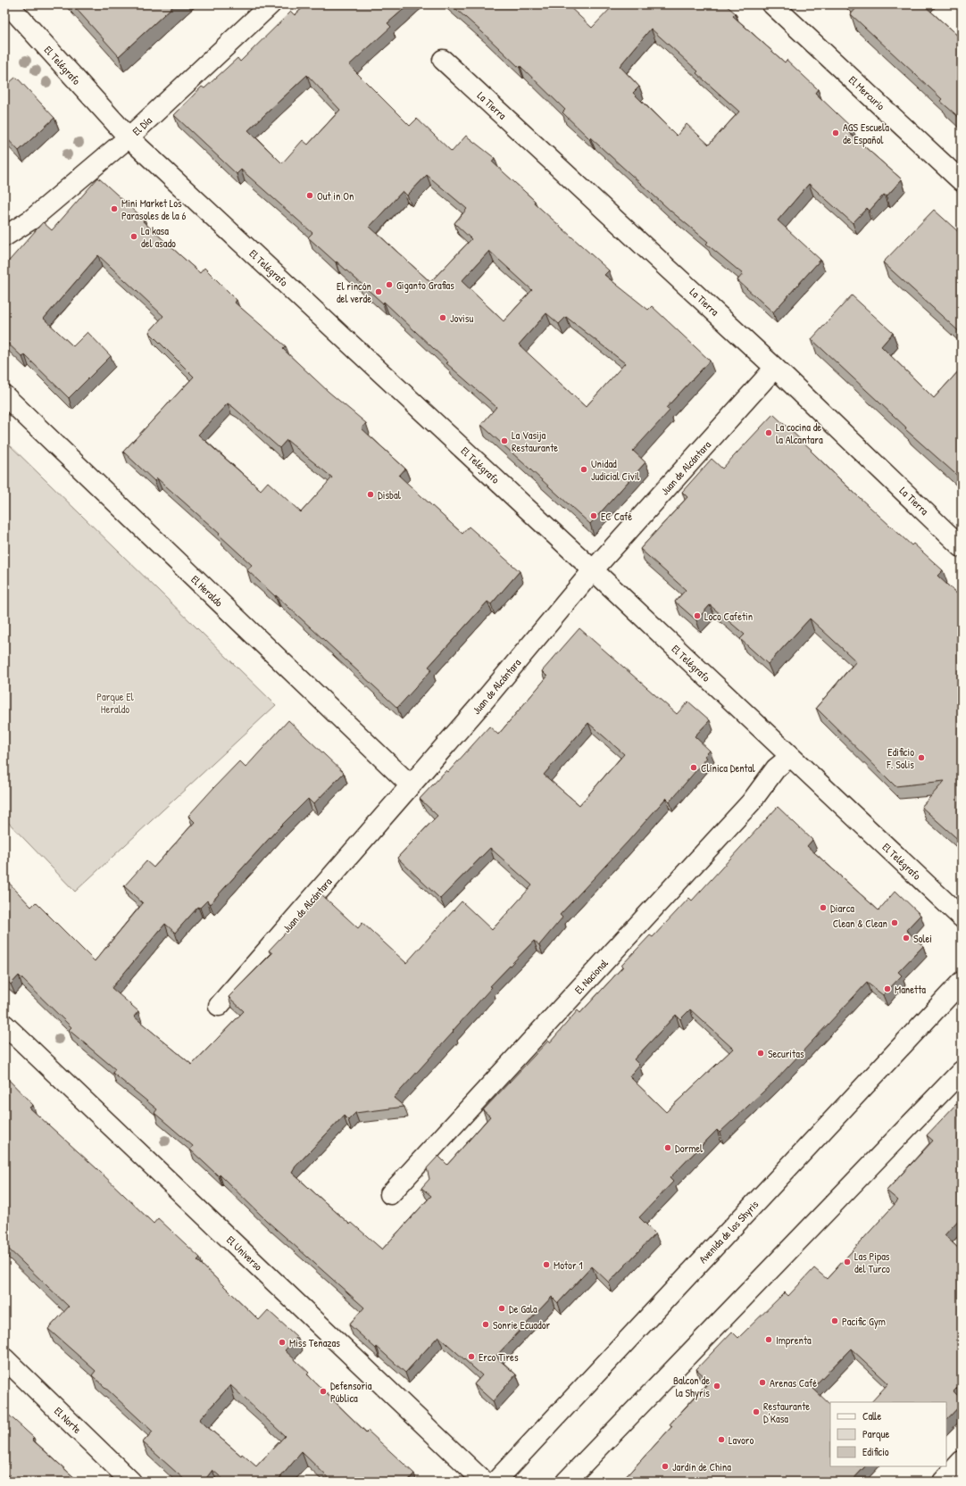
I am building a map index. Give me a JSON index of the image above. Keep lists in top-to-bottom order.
{
  "streets": {
    "street": [
      "El Telégrafo",
      "El Mercurio",
      "La Tierra",
      "El Día",
      "Juan de Alcántara",
      "El Heraldo",
      "El Nacional",
      "Avenida de los Shyris",
      "El Universo",
      "El Norte"
    ]
  },
  "crossings": [
    ["El Telégrafo", "El Día"],
    ["El Telégrafo", "Juan de Alcántara"],
    ["El Telégrafo", "El Nacional"],
    ["La Tierra", "Juan de Alcántara"],
    ["Juan de Alcántara", "El Heraldo"]
  ],
  "parks": ["Parque El Heraldo"],
  "places": [
    "AGS Escuela de Español",
    "Out in On",
    "Mini Market Los Parasoles de la 6",
    "La kasa del asado",
    "Giganto Grafias",
    "El rincón del verde",
    "Jovisu",
    "La cocina de la Alcantara",
    "La Vasija Restaurante",
    "Unidad Judicial Civil",
    "Disbal",
    "EC Café",
    "Loco Cafetin",
    "Edificio F. Solis",
    "Clínica Dental",
    "Diarca",
    "Clean & Clean",
    "Solei",
    "Manetta",
    "Securitas",
    "Dormel",
    "Las Pipas del Turco",
    "Motor 1",
    "De Gala",
    "Pacific Gym",
    "Sonrie Ecuador",
    "Imprenta",
    "Miss Tenazas",
    "Erco Tires",
    "Arenas Café",
    "Balcon de la Shyris",
    "Defensoria Pública",
    "Restaurante D'Kasa",
    "Lavoro",
    "Jardín de China"
  ],
  "legend": ["Calle", "Parque", "Edificio"]
}
